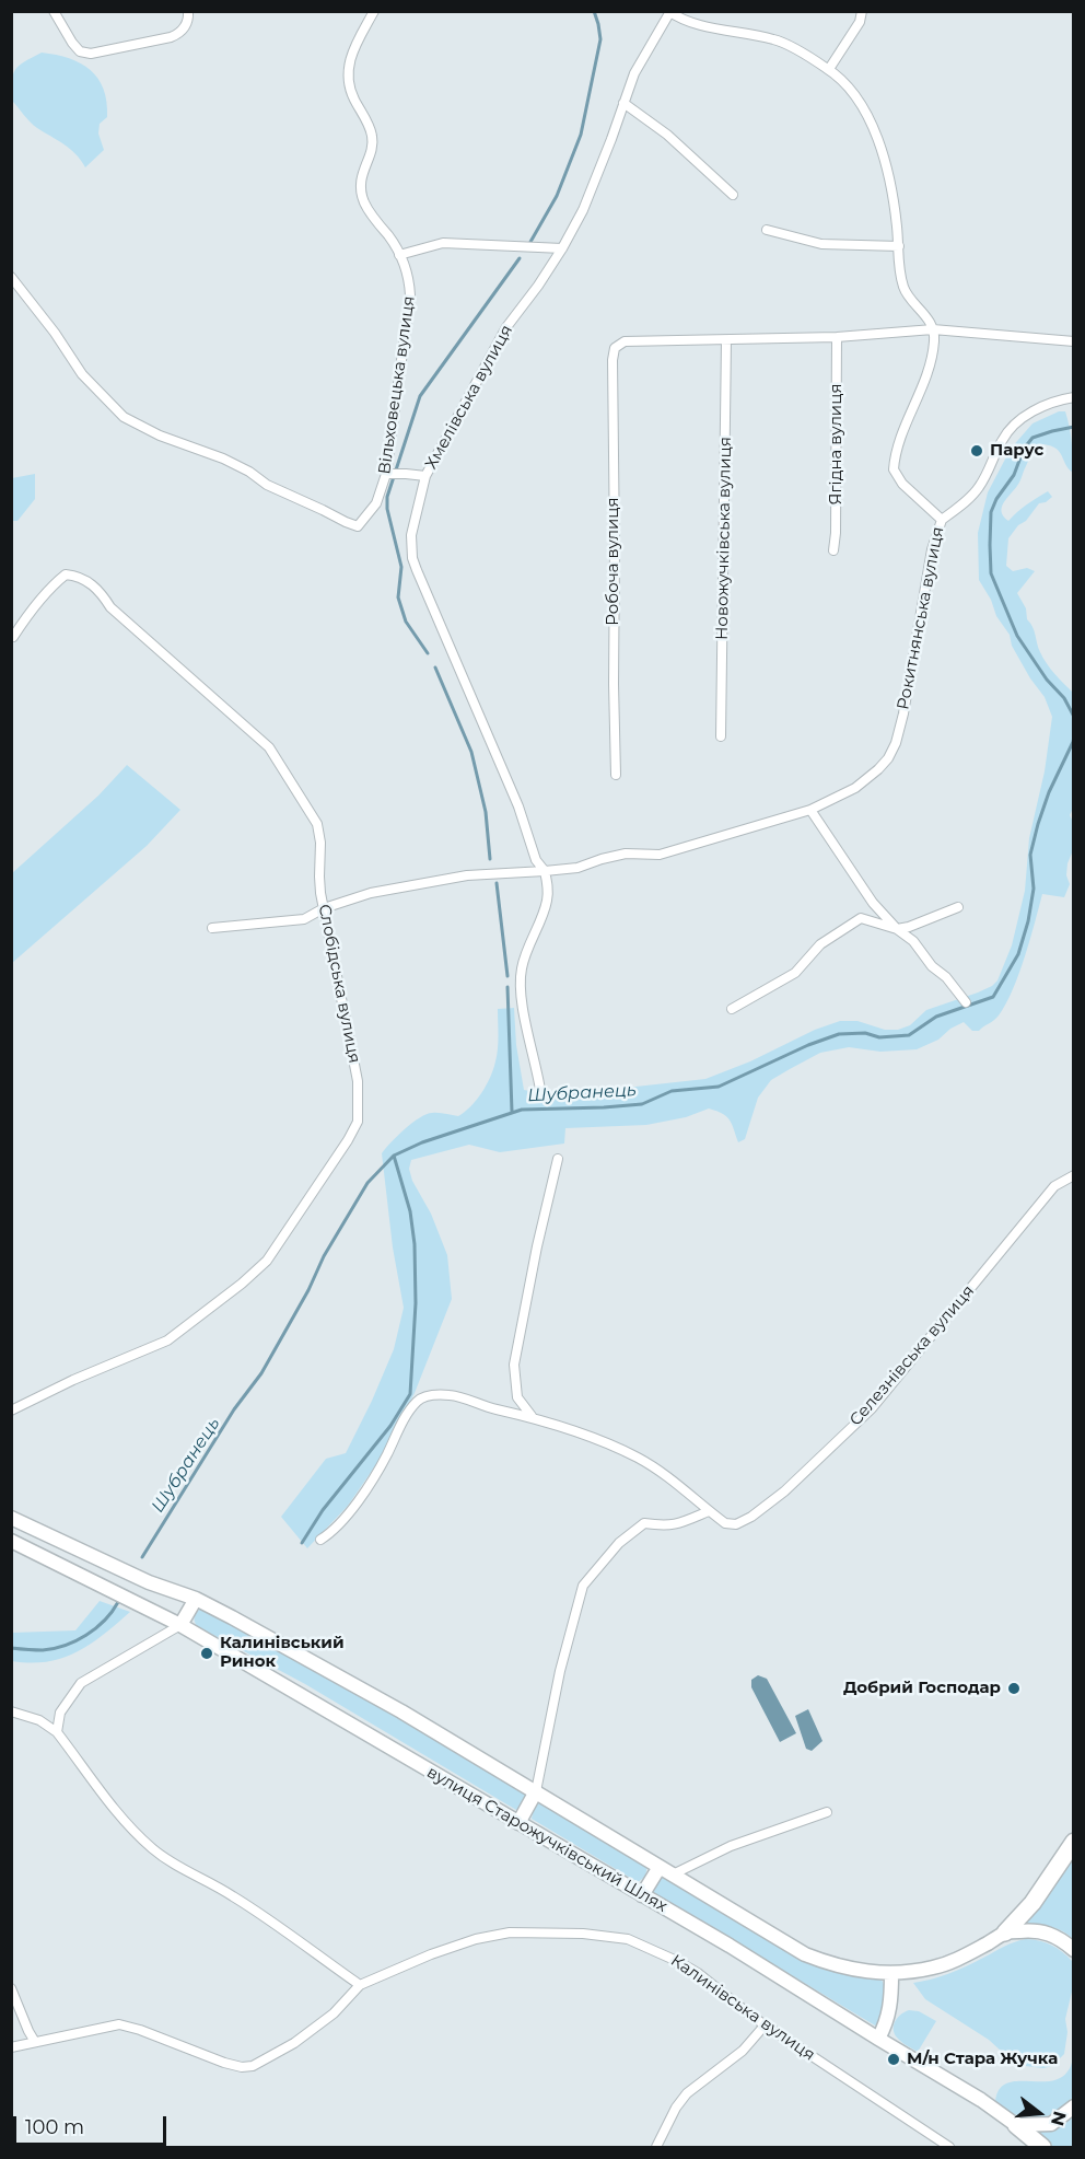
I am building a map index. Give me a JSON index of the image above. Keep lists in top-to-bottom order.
{
  "streets": {
    "main road": ["вулиця Старожучківський Шлях"],
    "street": [
      "Вільховецька вулиця",
      "Хмелівська вулиця",
      "Ягідна вулиця",
      "Новожучківська вулиця",
      "Робоча вулиця",
      "Рокитнянська вулиця",
      "Слобідська вулиця",
      "Селезнівська вулиця",
      "Калинівська вулиця"
    ]
  },
  "crossings": [
    ["Хмелівська вулиця", "Рокитнянська вулиця"],
    ["Новожучківська вулиця", "Робоча вулиця"],
    ["Рокитнянська вулиця", "Слобідська вулиця"]
  ],
  "water": ["Шубранець"],
  "places": [
    "Парус",
    "Калинівський Ринок",
    "Добрий Господар",
    "М/н Стара Жучка"
  ],
  "scale_bar": "100 m",
  "north": "right"
}
